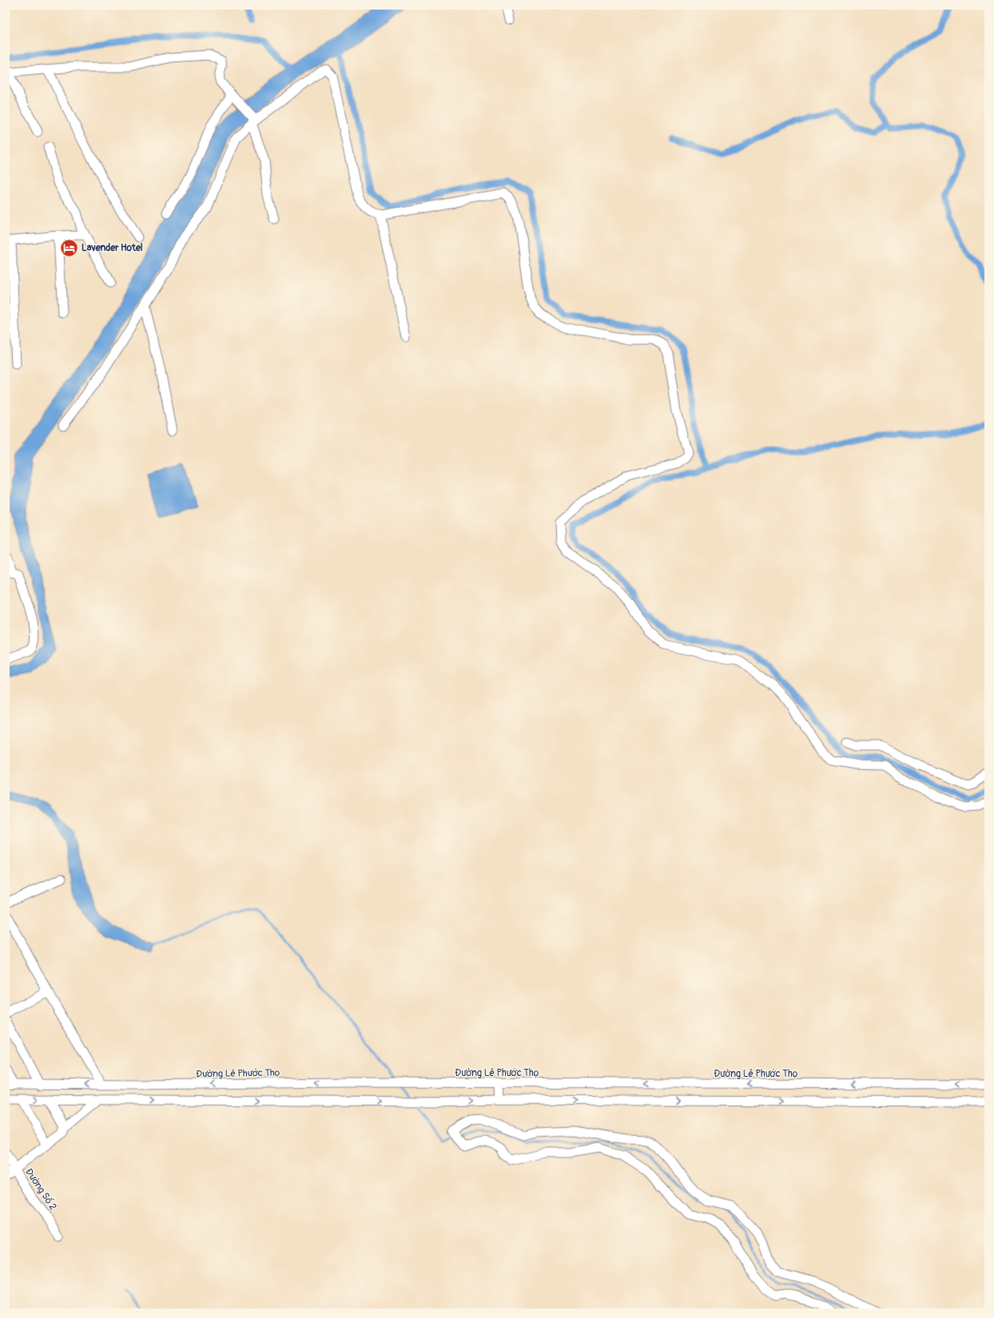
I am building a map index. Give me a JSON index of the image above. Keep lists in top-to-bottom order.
{
  "streets": {
    "street": ["Đường Lê Phước Thọ", "Đường Số 2"]
  },
  "places": {
    "hotel": ["Lavender Hotel"]
  }
}
